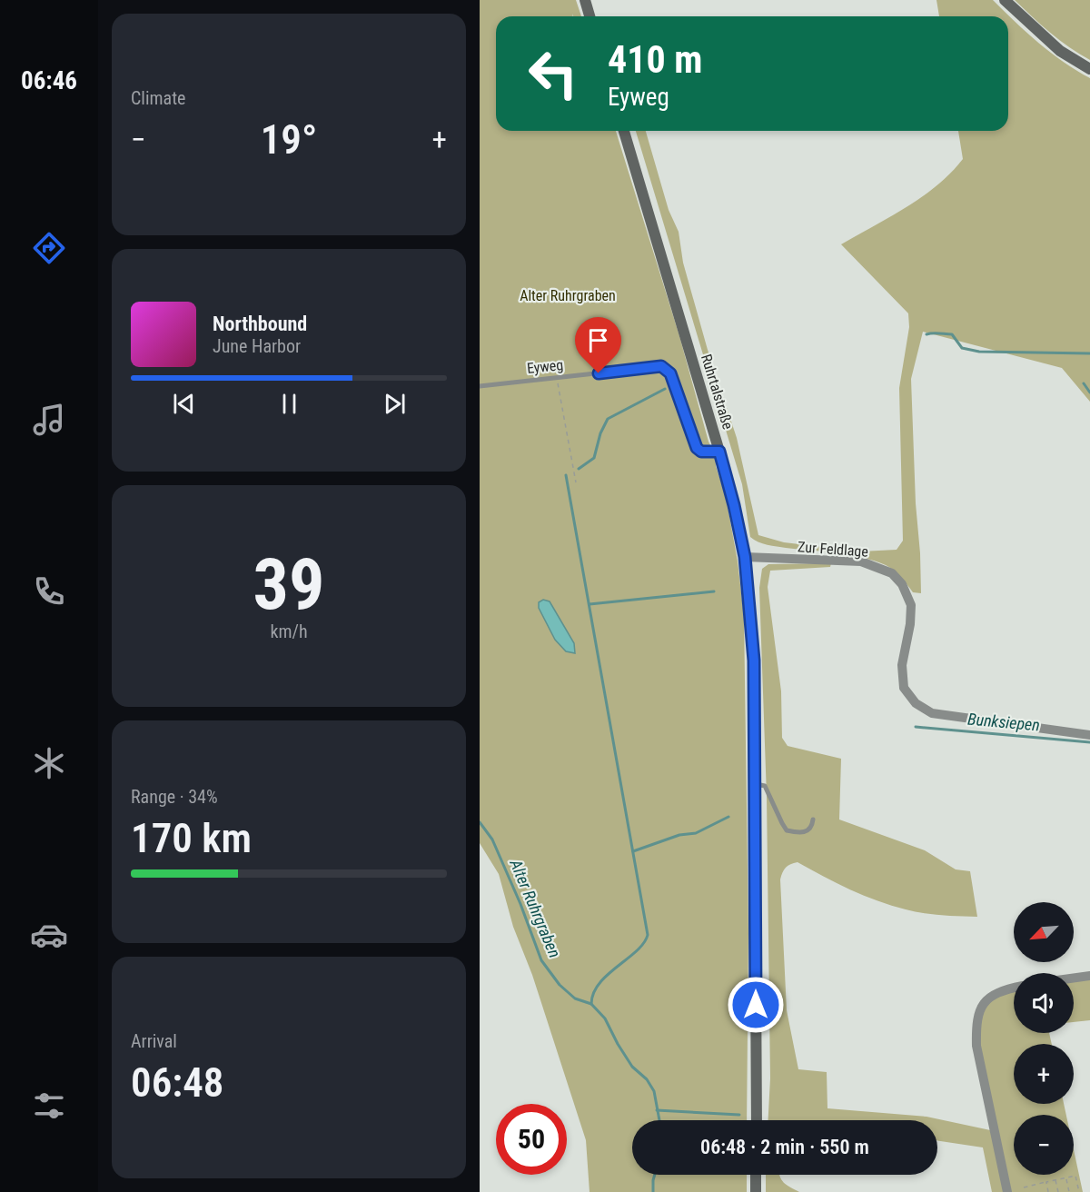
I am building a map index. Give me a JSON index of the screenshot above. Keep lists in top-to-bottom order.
{
  "streets": {
    "main road": ["Ruhrtalstraße"],
    "street": ["Zur Feldlage"],
    "lane": ["Eyweg"]
  },
  "crossings": [
    ["Eyweg", "Ruhrtalstraße"],
    ["Ruhrtalstraße", "Zur Feldlage"]
  ],
  "water": ["Bunksiepen", "Alter Ruhrgraben"],
  "parks": ["Alter Ruhrgraben"],
  "north": "bottom left",
  "page": {
    "tabs": "06:46",
    "tile": [
      "Climate",
      ["39", "km/h"],
      ["Range · 34%", "170 km"],
      ["Arrival", "06:48"]
    ],
    "turn": ["410 m", "Eyweg"],
    "heat": ["−", "19°", "+"],
    "song": ["Northbound", "June Harbor"],
    "map_buttons": ["+", "−"],
    "limit": "50",
    "trip": "06:48 · 2 min · 550 m"
  }
}
